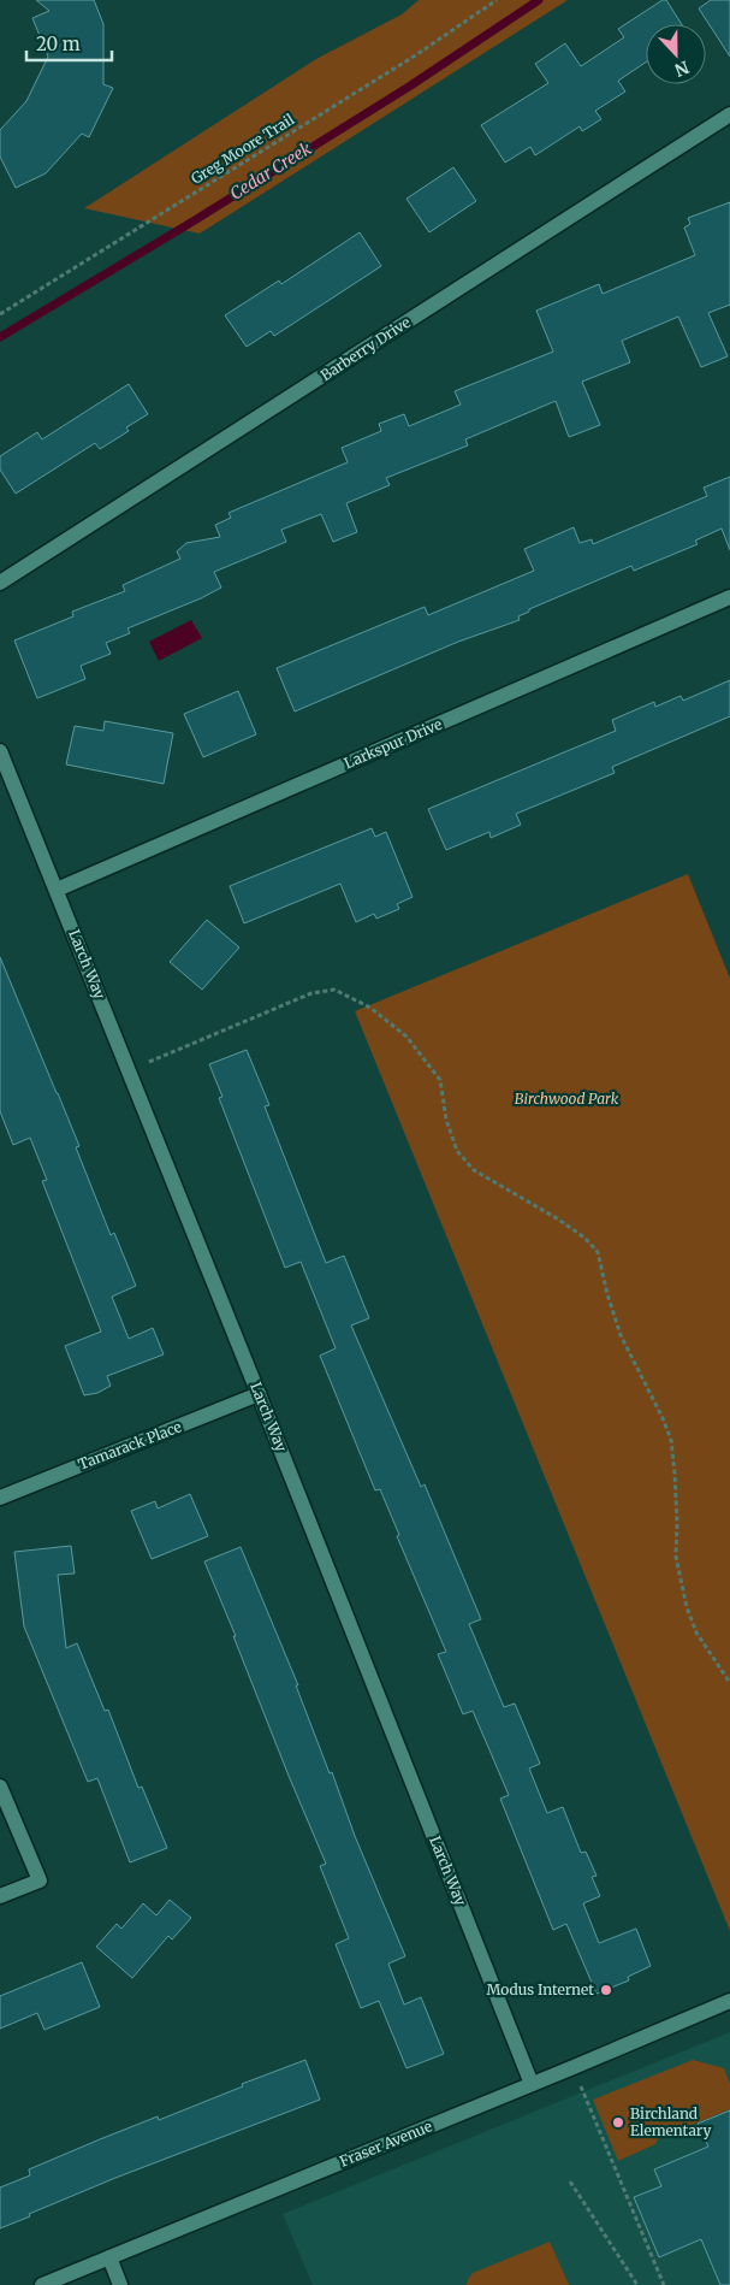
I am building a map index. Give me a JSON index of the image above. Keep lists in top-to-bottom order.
{
  "streets": {
    "street": [
      "Barberry Drive",
      "Larkspur Drive",
      "Larch Way",
      "Tamarack Place",
      "Fraser Avenue"
    ],
    "path": ["Greg Moore Trail"]
  },
  "crossings": [
    ["Larkspur Drive", "Larch Way"],
    ["Larch Way", "Tamarack Place"],
    ["Larch Way", "Fraser Avenue"]
  ],
  "water": ["Cedar Creek"],
  "parks": ["Birchwood Park"],
  "places": ["Modus Internet", "Birchland Elementary"],
  "scale_bar": "20 m",
  "north": "bottom"
}
